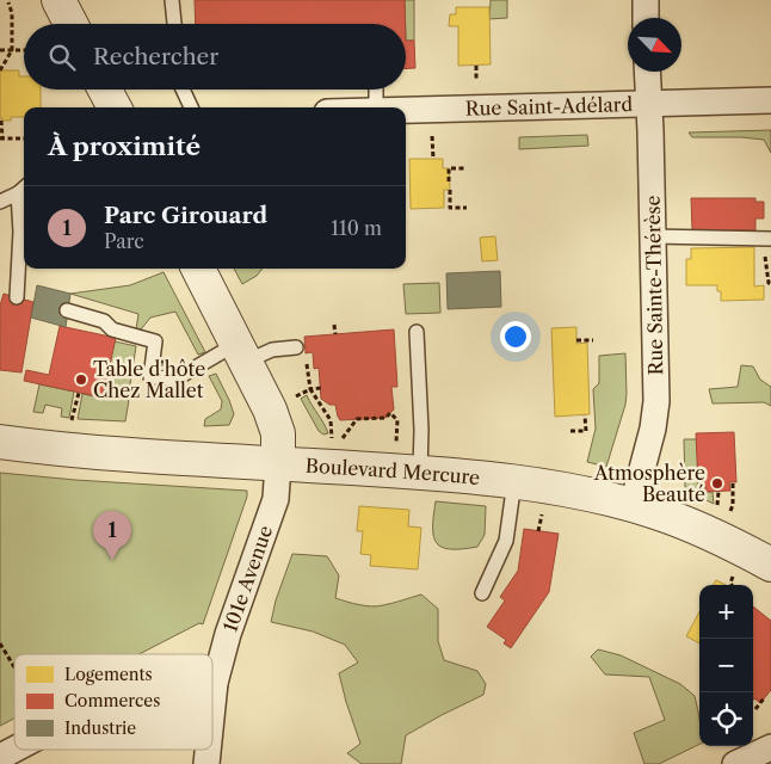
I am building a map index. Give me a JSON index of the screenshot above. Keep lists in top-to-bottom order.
{
  "streets": {
    "street": [
      "Rue Saint-Adélard",
      "Rue Sainte-Thérèse",
      "Boulevard Mercure",
      "101e Avenue"
    ]
  },
  "crossings": [
    ["Rue Saint-Adélard", "Rue Sainte-Thérèse"],
    ["Rue Sainte-Thérèse", "Boulevard Mercure"],
    ["Boulevard Mercure", "101e Avenue"]
  ],
  "places": ["Table d'hôte Chez Mallet", "Atmosphère Beauté"],
  "legend": ["Logements", "Commerces", "Industrie"],
  "north": "bottom right",
  "page": {
    "search": "Rechercher",
    "heading": "À proximité",
    "list": [
      {
        "mark": "1",
        "name": "Parc Girouard",
        "note": "Parc",
        "value": "110 m"
      }
    ],
    "pins": "1",
    "map_buttons": ["+", "−"]
  }
}
